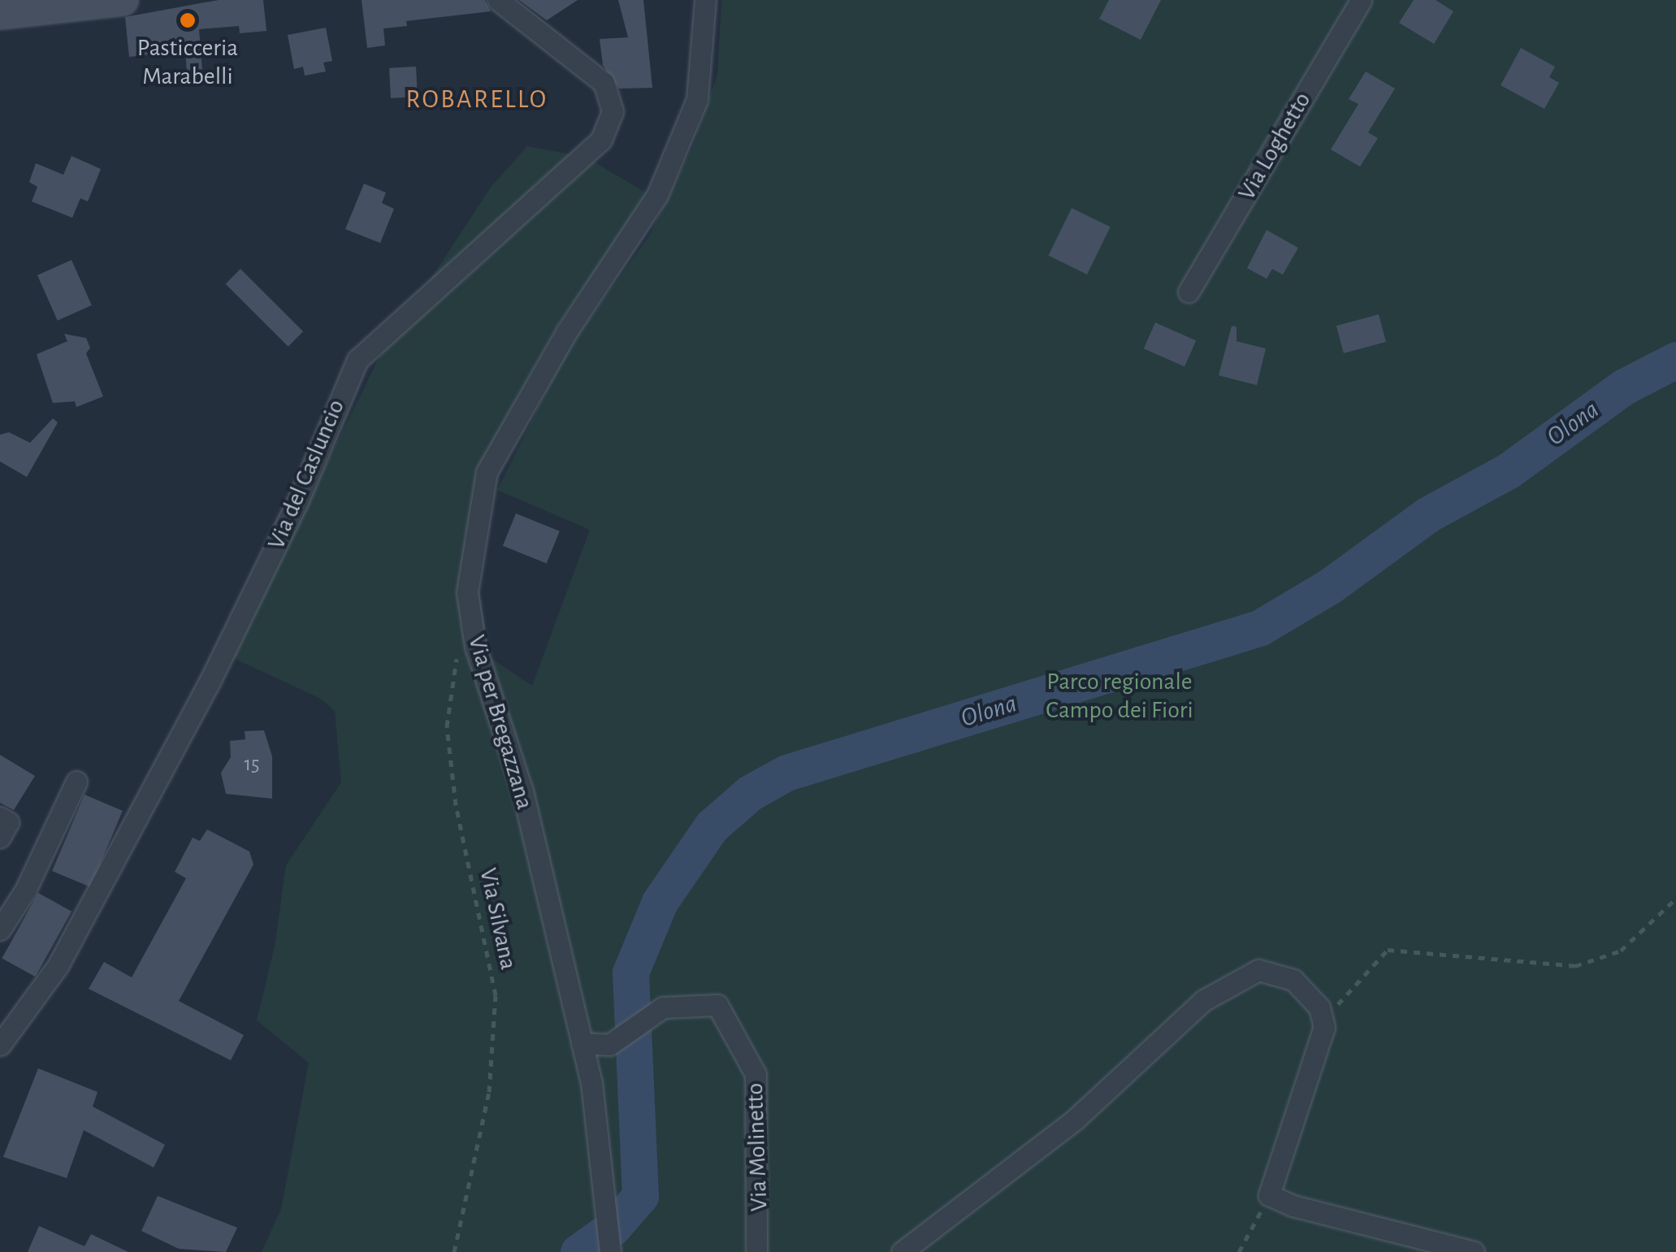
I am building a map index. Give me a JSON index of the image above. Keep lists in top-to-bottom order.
{
  "streets": {
    "street": [
      "Via Loghetto",
      "Via del Casluncio",
      "Via per Bregazzana",
      "Via Molinetto"
    ],
    "path": ["Via Silvana"]
  },
  "crossings": [
    ["Via per Bregazzana", "Via Molinetto"]
  ],
  "districts": ["ROBARELLO"],
  "water": ["Olona"],
  "parks": ["Parco regionale Campo dei Fiori"],
  "places": ["Pasticceria Marabelli"],
  "house_numbers": ["15"]
}
